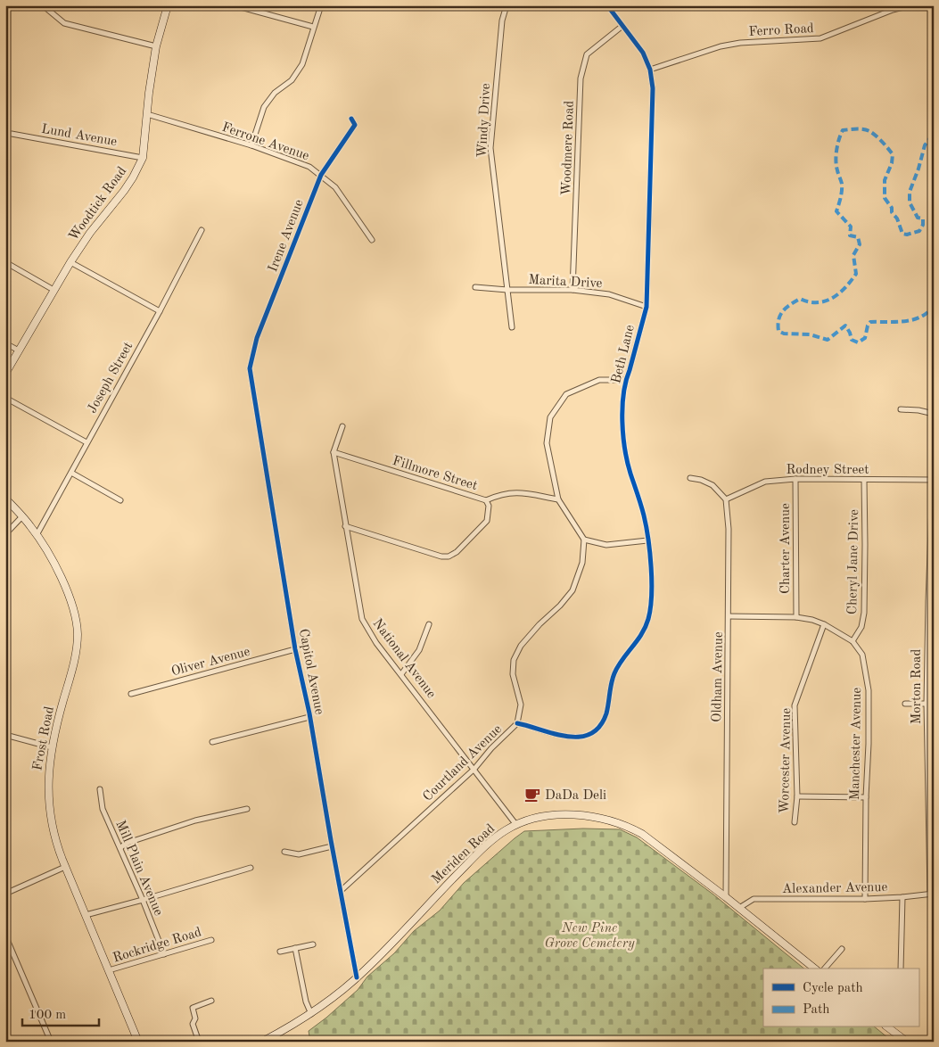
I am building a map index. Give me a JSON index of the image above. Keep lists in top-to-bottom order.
{
  "streets": {
    "main road": ["Woodtick Road", "Frost Road", "Meriden Road"],
    "street": [
      "Ferro Road",
      "Windy Drive",
      "Lund Avenue",
      "Ferrone Avenue",
      "Woodmere Road",
      "Irene Avenue",
      "Marita Drive",
      "Beth Lane",
      "Joseph Street",
      "Rodney Street",
      "Fillmore Street",
      "Charter Avenue",
      "Cheryl Jane Drive",
      "National Avenue",
      "Oliver Avenue",
      "Capitol Avenue",
      "Oldham Avenue",
      "Morton Road",
      "Manchester Avenue",
      "Worcester Avenue",
      "Courtland Avenue",
      "Mill Plain Avenue",
      "Alexander Avenue",
      "Rockridge Road"
    ]
  },
  "crossings": [
    ["Ferro Road", "Beth Lane"],
    ["Windy Drive", "Marita Drive"],
    ["Lund Avenue", "Woodtick Road"],
    ["Ferrone Avenue", "Woodtick Road"],
    ["Ferrone Avenue", "Irene Avenue"],
    ["Woodmere Road", "Marita Drive"],
    ["Woodmere Road", "Beth Lane"],
    ["Irene Avenue", "Capitol Avenue"],
    ["Marita Drive", "Beth Lane"],
    ["Beth Lane", "Courtland Avenue"],
    ["Joseph Street", "Frost Road"],
    ["Rodney Street", "Charter Avenue"],
    ["Rodney Street", "Cheryl Jane Drive"],
    ["Rodney Street", "Oldham Avenue"],
    ["Rodney Street", "Morton Road"],
    ["Fillmore Street", "National Avenue"],
    ["Charter Avenue", "Manchester Avenue"],
    ["Cheryl Jane Drive", "Manchester Avenue"],
    ["National Avenue", "Courtland Avenue"],
    ["National Avenue", "Meriden Road"],
    ["Oliver Avenue", "Capitol Avenue"],
    ["Capitol Avenue", "Courtland Avenue"],
    ["Capitol Avenue", "Meriden Road"],
    ["Oldham Avenue", "Manchester Avenue"],
    ["Oldham Avenue", "Meriden Road"],
    ["Morton Road", "Alexander Avenue"],
    ["Frost Road", "Rockridge Road"],
    ["Manchester Avenue", "Worcester Avenue"],
    ["Manchester Avenue", "Alexander Avenue"],
    ["Meriden Road", "Alexander Avenue"],
    ["Mill Plain Avenue", "Rockridge Road"]
  ],
  "parks": ["New Pine Grove Cemetery"],
  "places": {
    "cafe": ["DaDa Deli"]
  },
  "legend": ["Cycle path", "Path"],
  "scale_bar": "100 m"
}
